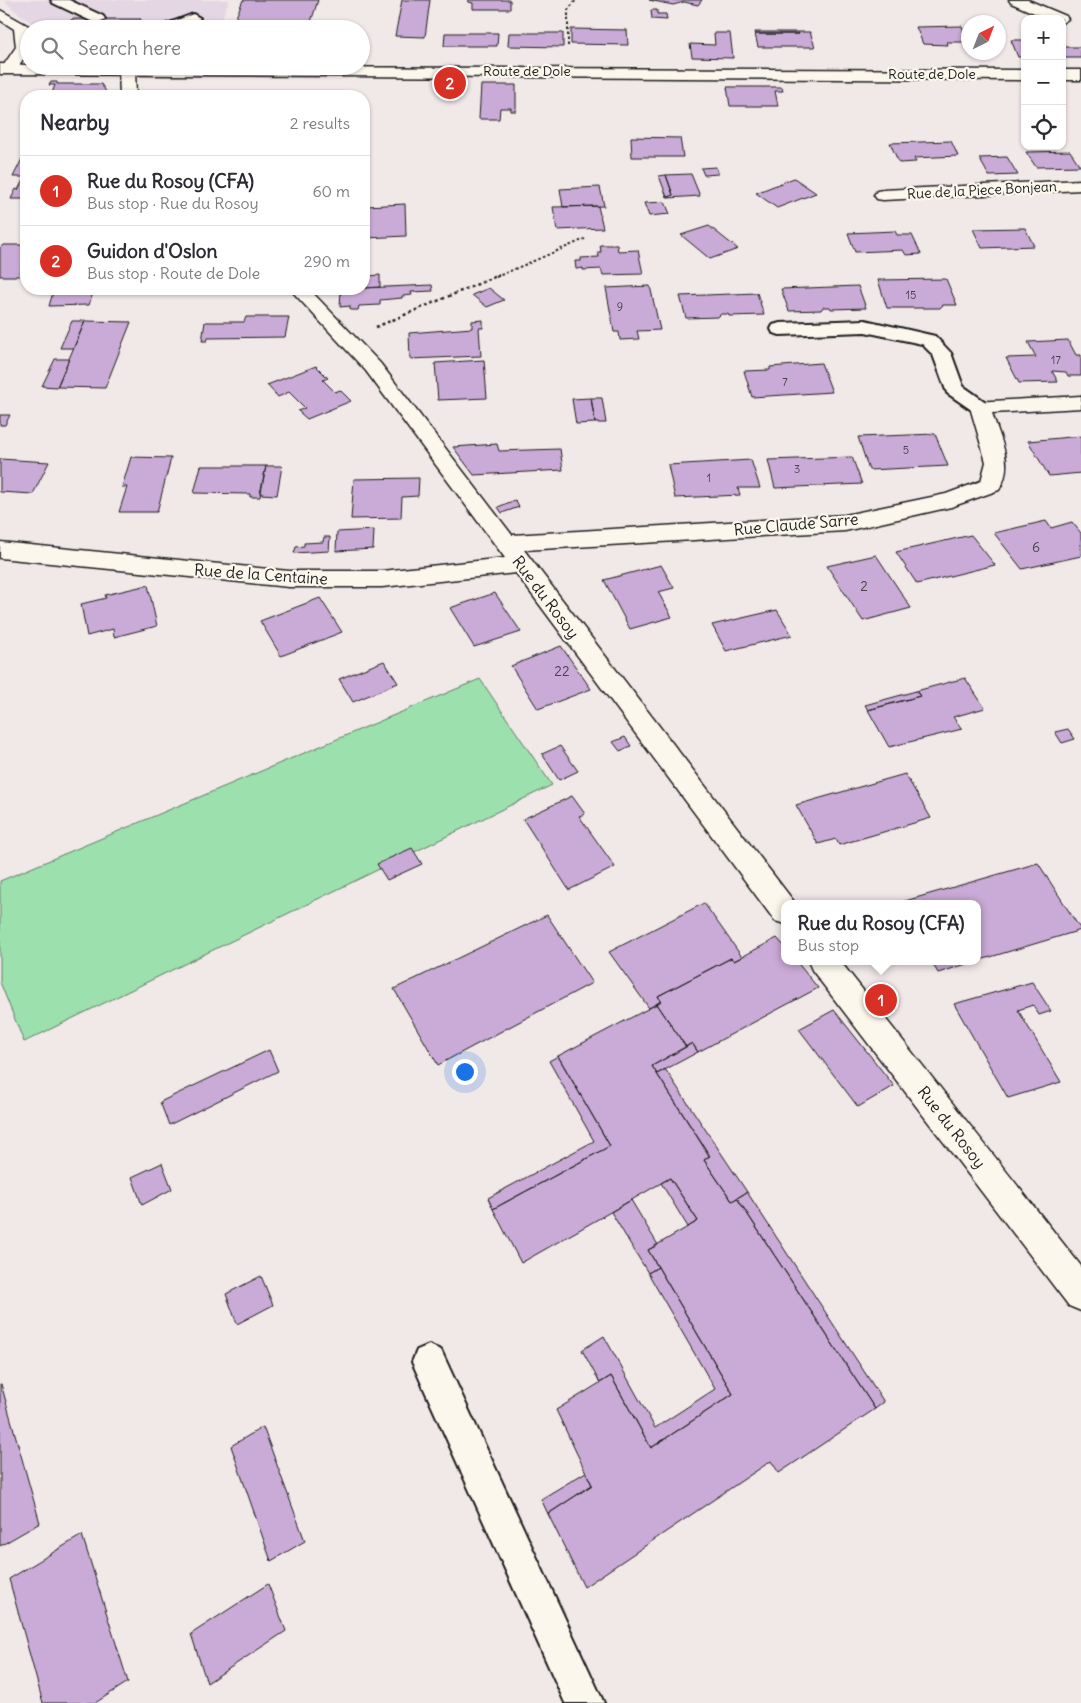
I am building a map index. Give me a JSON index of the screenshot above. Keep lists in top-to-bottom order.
{
  "streets": {
    "street": [
      "Route de Dole",
      "Rue de la Piece Bonjean",
      "Rue Claude Sarre",
      "Rue de la Centaine",
      "Rue du Rosoy"
    ]
  },
  "crossings": [
    ["Rue Claude Sarre", "Rue du Rosoy"],
    ["Rue de la Centaine", "Rue du Rosoy"]
  ],
  "house_numbers": [
    "15",
    "9",
    "17",
    "7",
    "5",
    "3",
    "1",
    "6",
    "2",
    "22"
  ],
  "north": "top right",
  "page": {
    "map_buttons": ["+", "−"],
    "search": "Search here",
    "pins": ["2", "1"],
    "heading": ["Nearby", "2 results"],
    "list": [
      {
        "mark": "1",
        "name": "Rue du Rosoy (CFA)",
        "note": "Bus stop · Rue du Rosoy",
        "value": "60 m"
      },
      {
        "mark": "2",
        "name": "Guidon d'Oslon",
        "note": "Bus stop · Route de Dole",
        "value": "290 m"
      }
    ],
    "popup": ["Rue du Rosoy (CFA)", "Bus stop"]
  }
}
